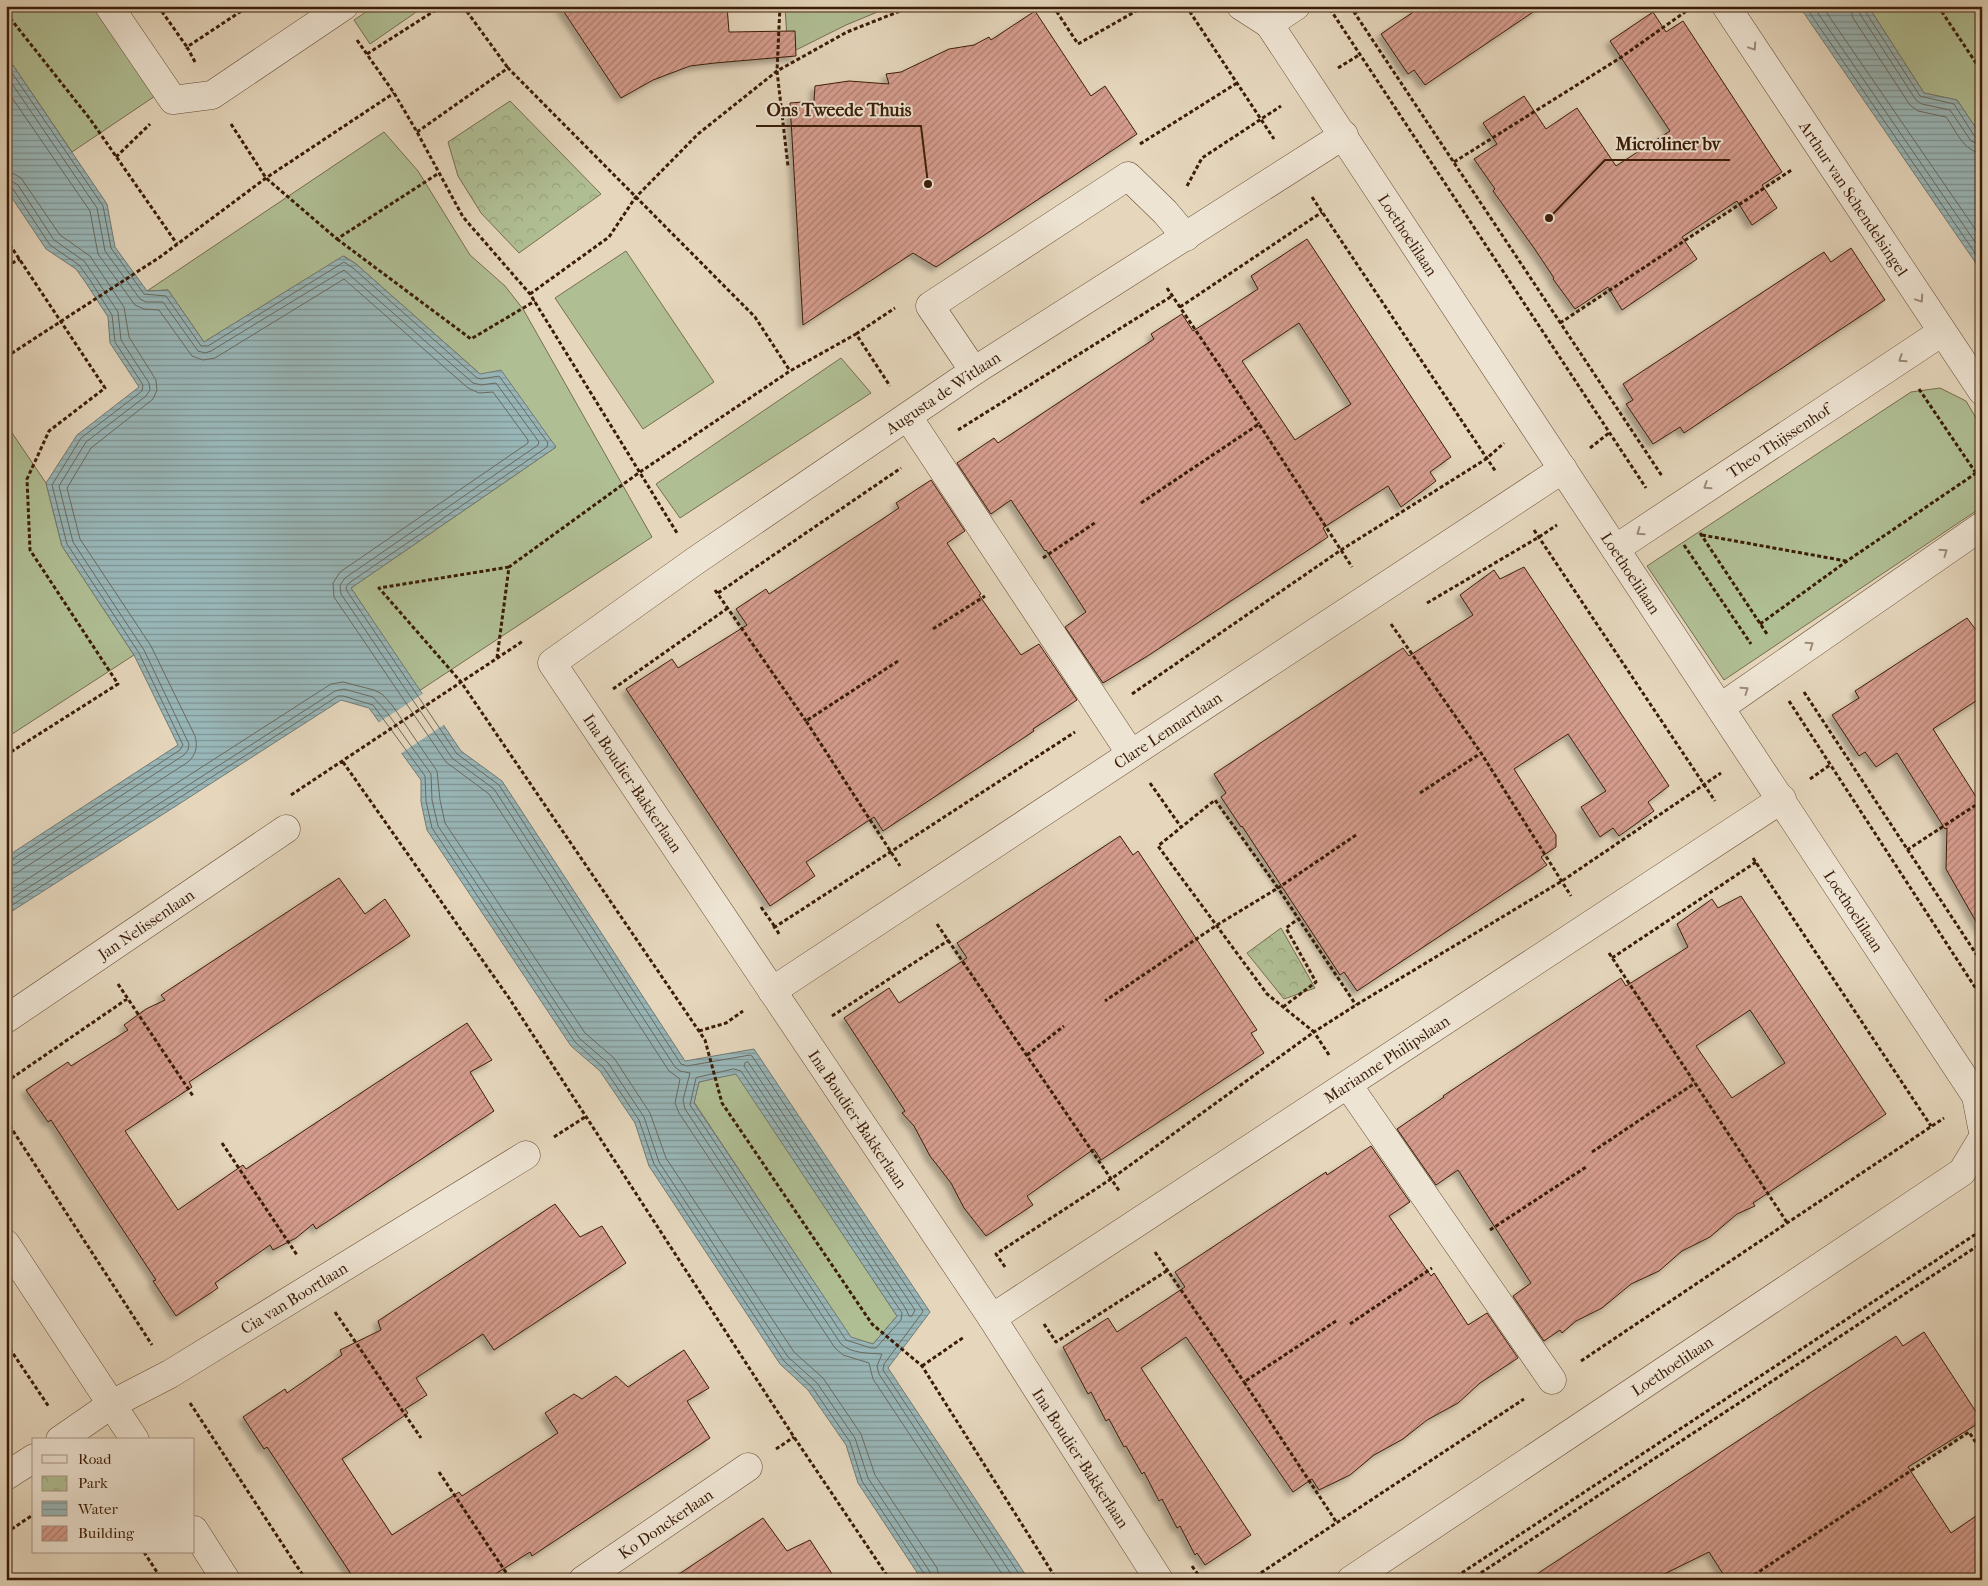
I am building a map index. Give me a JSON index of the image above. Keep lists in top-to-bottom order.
{
  "streets": {
    "street": [
      "Arthur van Schendelsingel",
      "Loethoelilaan",
      "Augusta de Witlaan",
      "Theo Thijssenhof",
      "Clare Lennartlaan",
      "Ina Boudier-Bakkerlaan",
      "Jan Nelissenlaan",
      "Marianne Philipslaan",
      "Cia van Boortlaan",
      "Ko Donckerlaan"
    ]
  },
  "crossings": [
    ["Arthur van Schendelsingel", "Theo Thijssenhof"],
    ["Loethoelilaan", "Augusta de Witlaan"],
    ["Loethoelilaan", "Theo Thijssenhof"],
    ["Loethoelilaan", "Clare Lennartlaan"],
    ["Loethoelilaan", "Marianne Philipslaan"],
    ["Augusta de Witlaan", "Ina Boudier-Bakkerlaan"],
    ["Clare Lennartlaan", "Ina Boudier-Bakkerlaan"],
    ["Ina Boudier-Bakkerlaan", "Marianne Philipslaan"]
  ],
  "one_way": ["Arthur van Schendelsingel"],
  "places": ["Ons Tweede Thuis", "Microliner bv"],
  "legend": [
    "Road",
    "Park",
    "Water",
    "Building"
  ]
}
